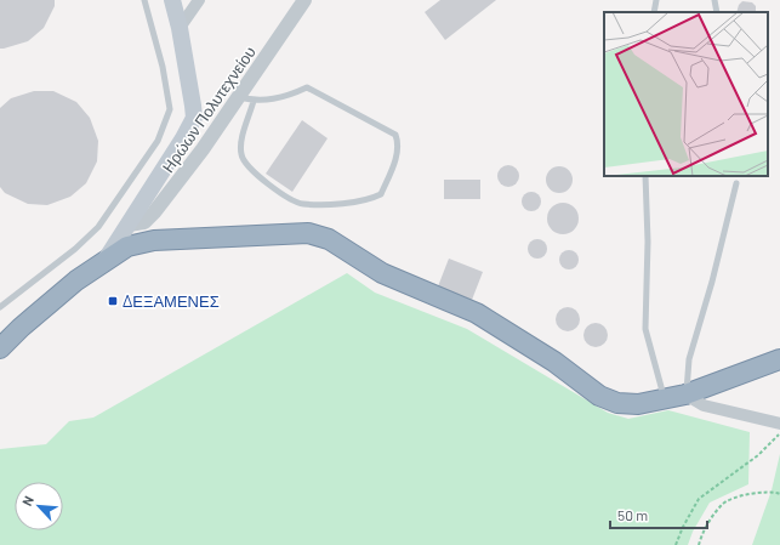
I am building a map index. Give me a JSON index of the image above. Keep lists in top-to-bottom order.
{
  "streets": {
    "street": ["Ηρώων Πολυτεχνείου"]
  },
  "places": {
    "transit": ["ΔΕΞΑΜΕΝΕΣ"]
  },
  "scale_bar": "50 m",
  "north": "top left"
}
